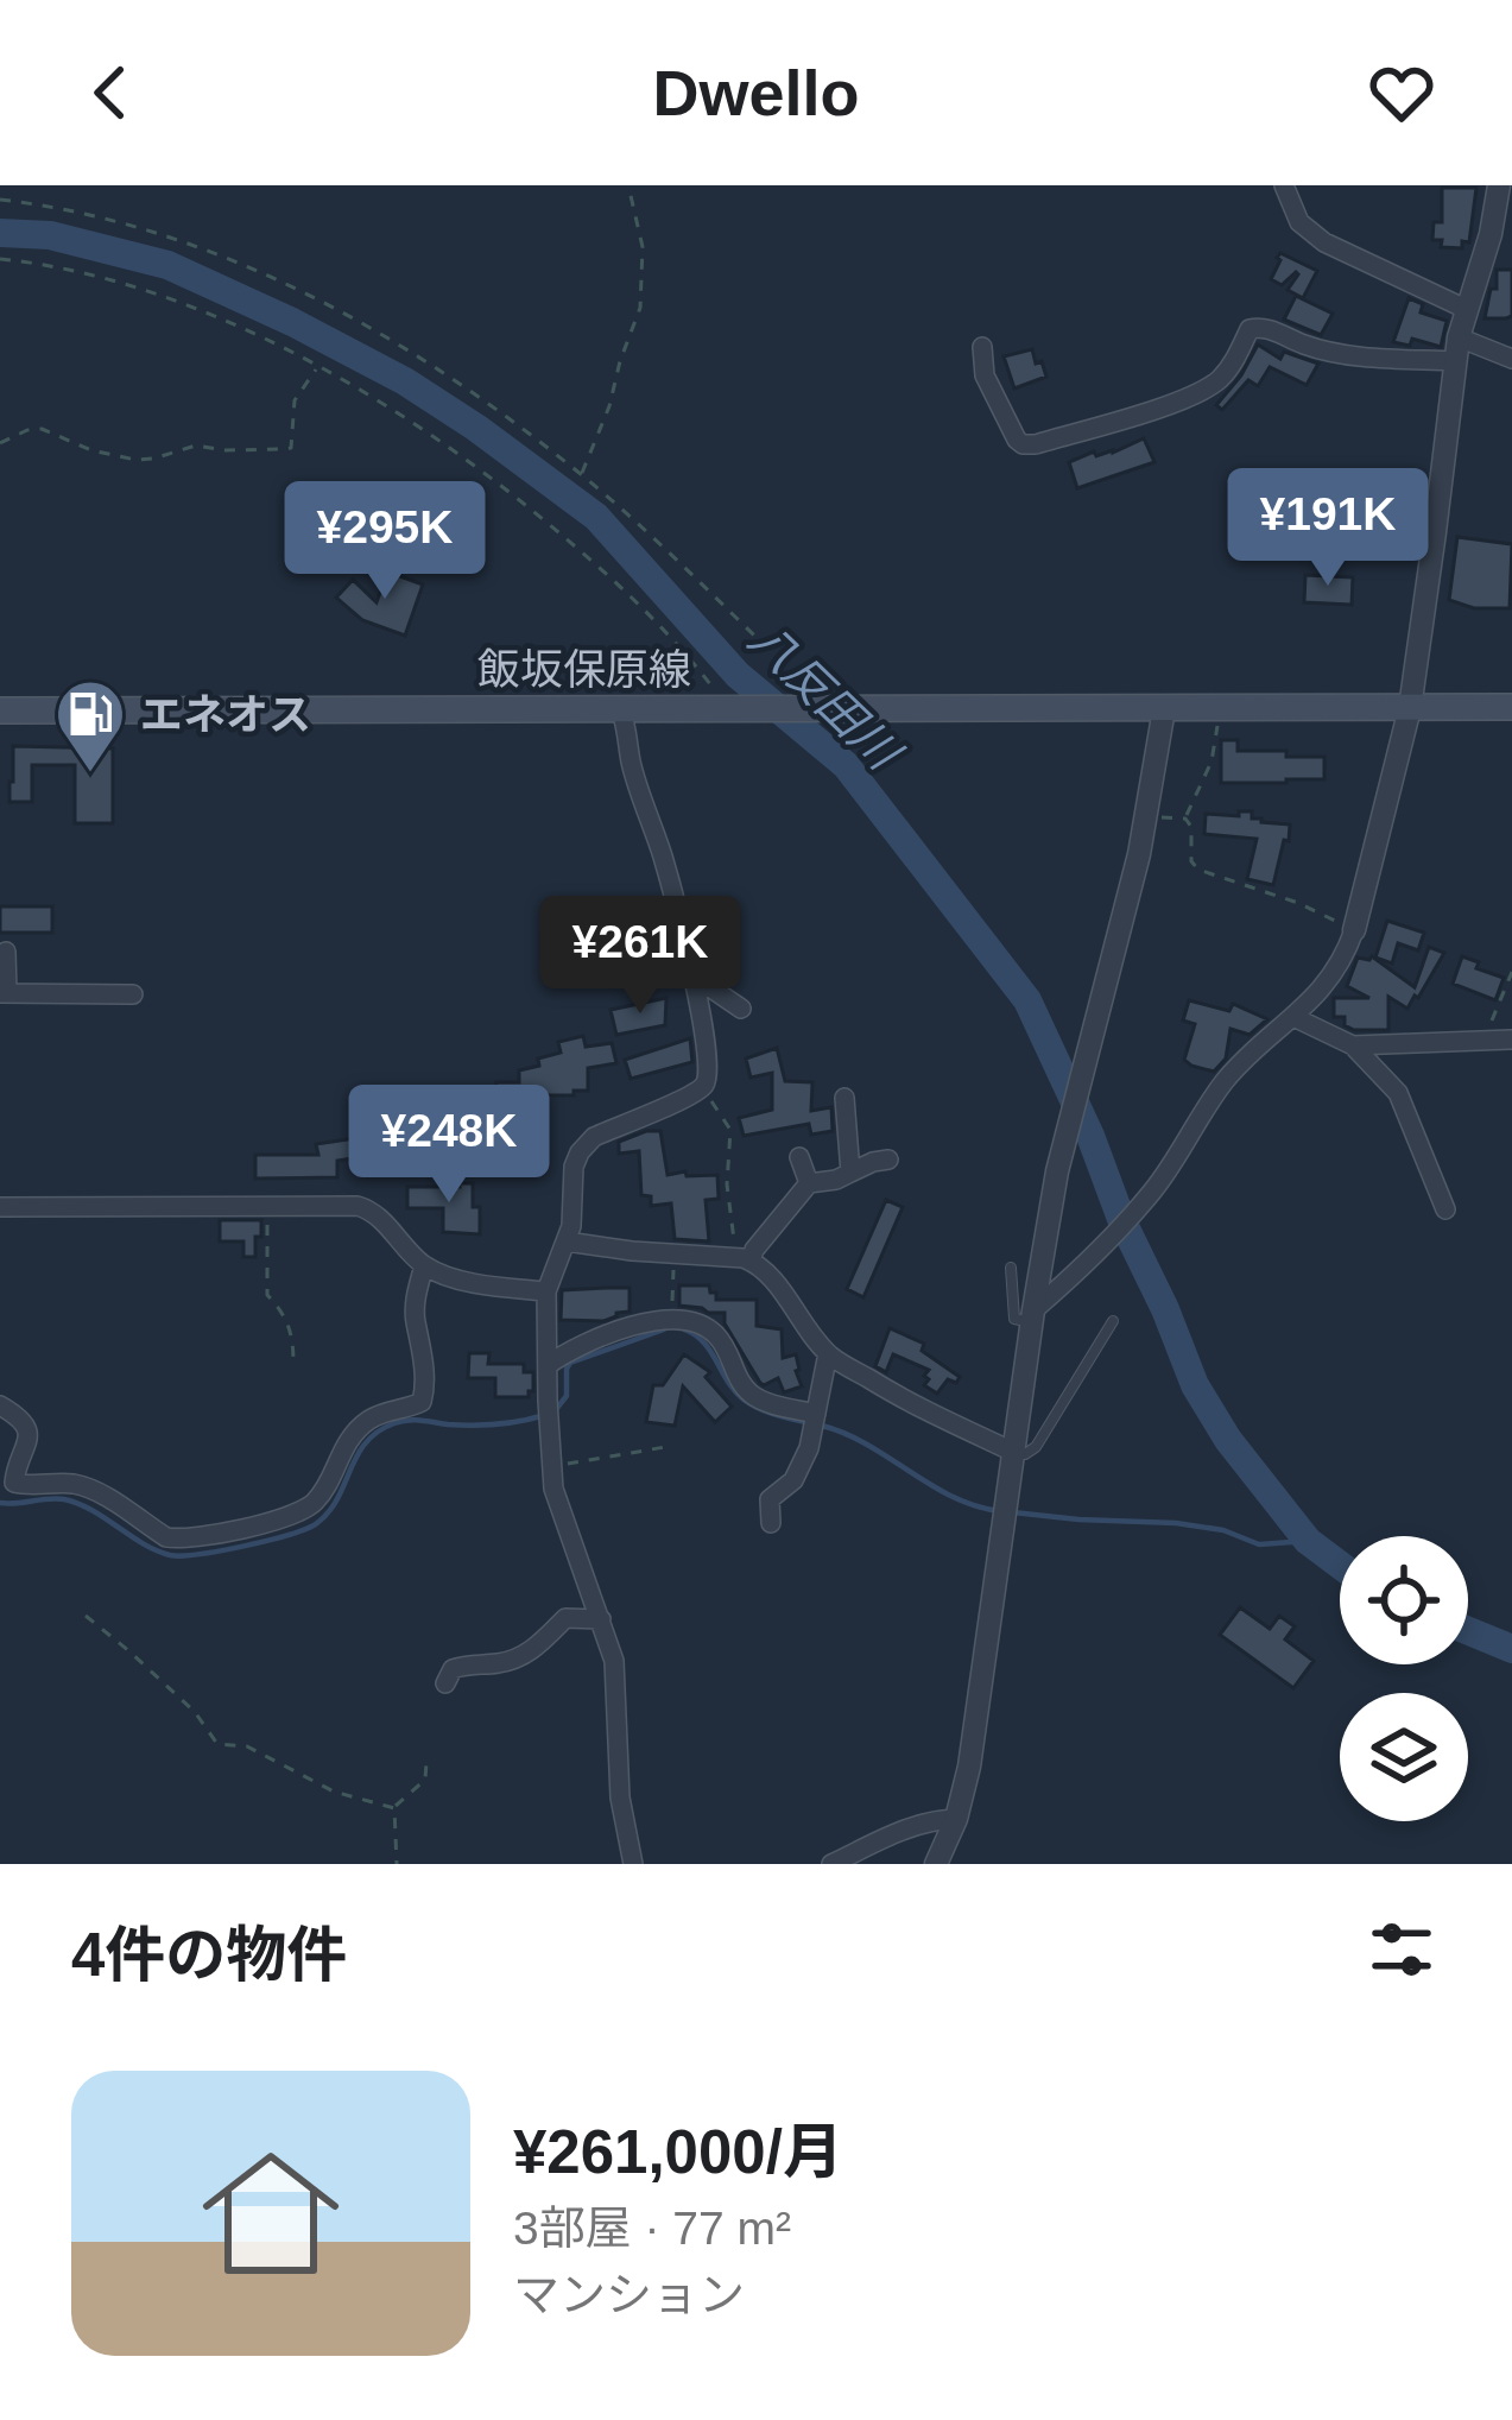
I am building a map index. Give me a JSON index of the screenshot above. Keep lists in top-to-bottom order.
{
  "streets": {
    "main road": ["飯坂保原線"]
  },
  "water": ["八反田川"],
  "places": {
    "fuel station": ["エネオス"]
  },
  "page": {
    "header": "Dwello",
    "price": [
      "¥191K",
      "¥295K",
      "¥261K",
      "¥248K"
    ],
    "heading": "4件の物件",
    "list": [
      {
        "name": "¥261,000/月",
        "note": "3部屋 · 77 m² · マンション"
      }
    ]
  }
}
